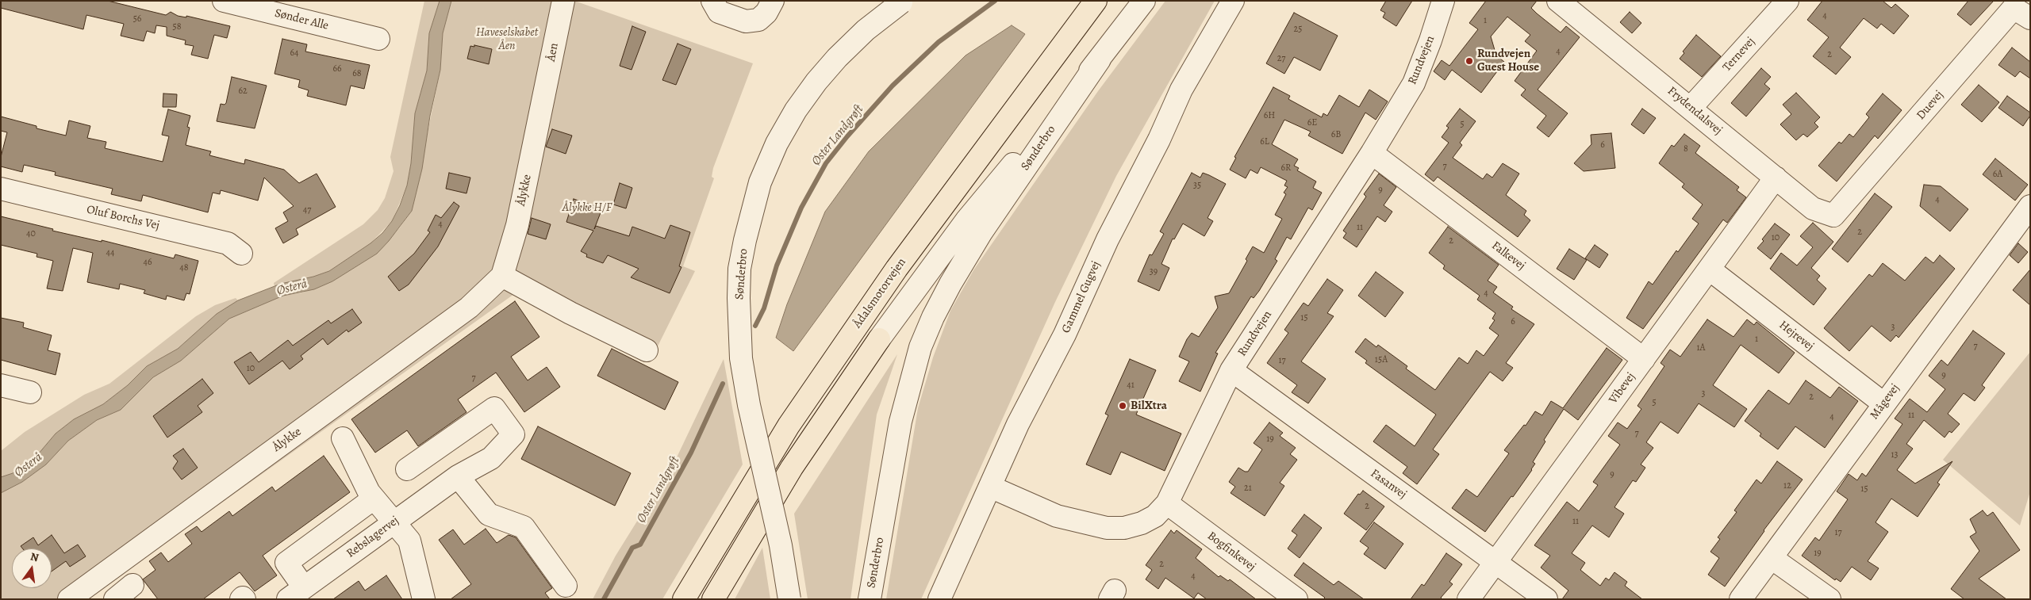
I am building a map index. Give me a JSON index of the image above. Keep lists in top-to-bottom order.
{
  "streets": {
    "highway": ["Ådalsmotorvejen"],
    "street": [
      "Sønder Alle",
      "Åen",
      "Ternevej",
      "Rundvejen",
      "Duevej",
      "Frydendalsvej",
      "Sønderbro",
      "Ålykke",
      "Oluf Borchs Vej",
      "Falkevej",
      "Gammel Gugvej",
      "Hejrevej",
      "Vibevej",
      "Mågevej",
      "Fasanvej",
      "Rebslagervej",
      "Bogfinkevej"
    ]
  },
  "crossings": [
    ["Åen", "Ålykke"],
    ["Ternevej", "Frydendalsvej"],
    ["Rundvejen", "Falkevej"],
    ["Rundvejen", "Gammel Gugvej"],
    ["Rundvejen", "Fasanvej"],
    ["Rundvejen", "Bogfinkevej"],
    ["Duevej", "Frydendalsvej"],
    ["Frydendalsvej", "Vibevej"],
    ["Falkevej", "Vibevej"],
    ["Hejrevej", "Vibevej"],
    ["Hejrevej", "Mågevej"],
    ["Vibevej", "Fasanvej"]
  ],
  "water": ["Øster Landgrøft", "Østerå"],
  "parks": ["Haveselskabet Åen", "Ålykke H/F"],
  "places": ["Rundvejen Guest House", "BilXtra"],
  "house_numbers": [
    "4",
    "56",
    "1",
    "58",
    "25",
    "4",
    "64",
    "2",
    "27",
    "66",
    "68",
    "62",
    "6H",
    "6E",
    "5",
    "6B",
    "6L",
    "6",
    "8",
    "7",
    "6R",
    "6A",
    "35",
    "9",
    "4",
    "47",
    "4",
    "11",
    "2",
    "40",
    "10",
    "2",
    "44",
    "46",
    "48",
    "39",
    "4",
    "15",
    "6",
    "3",
    "1",
    "7",
    "1A",
    "15A",
    "17",
    "10",
    "9",
    "7",
    "41",
    "3",
    "2",
    "5",
    "11",
    "4",
    "7",
    "19",
    "13",
    "9",
    "12",
    "21",
    "15",
    "2",
    "11",
    "17",
    "19",
    "2",
    "4"
  ],
  "north": "top"
}
